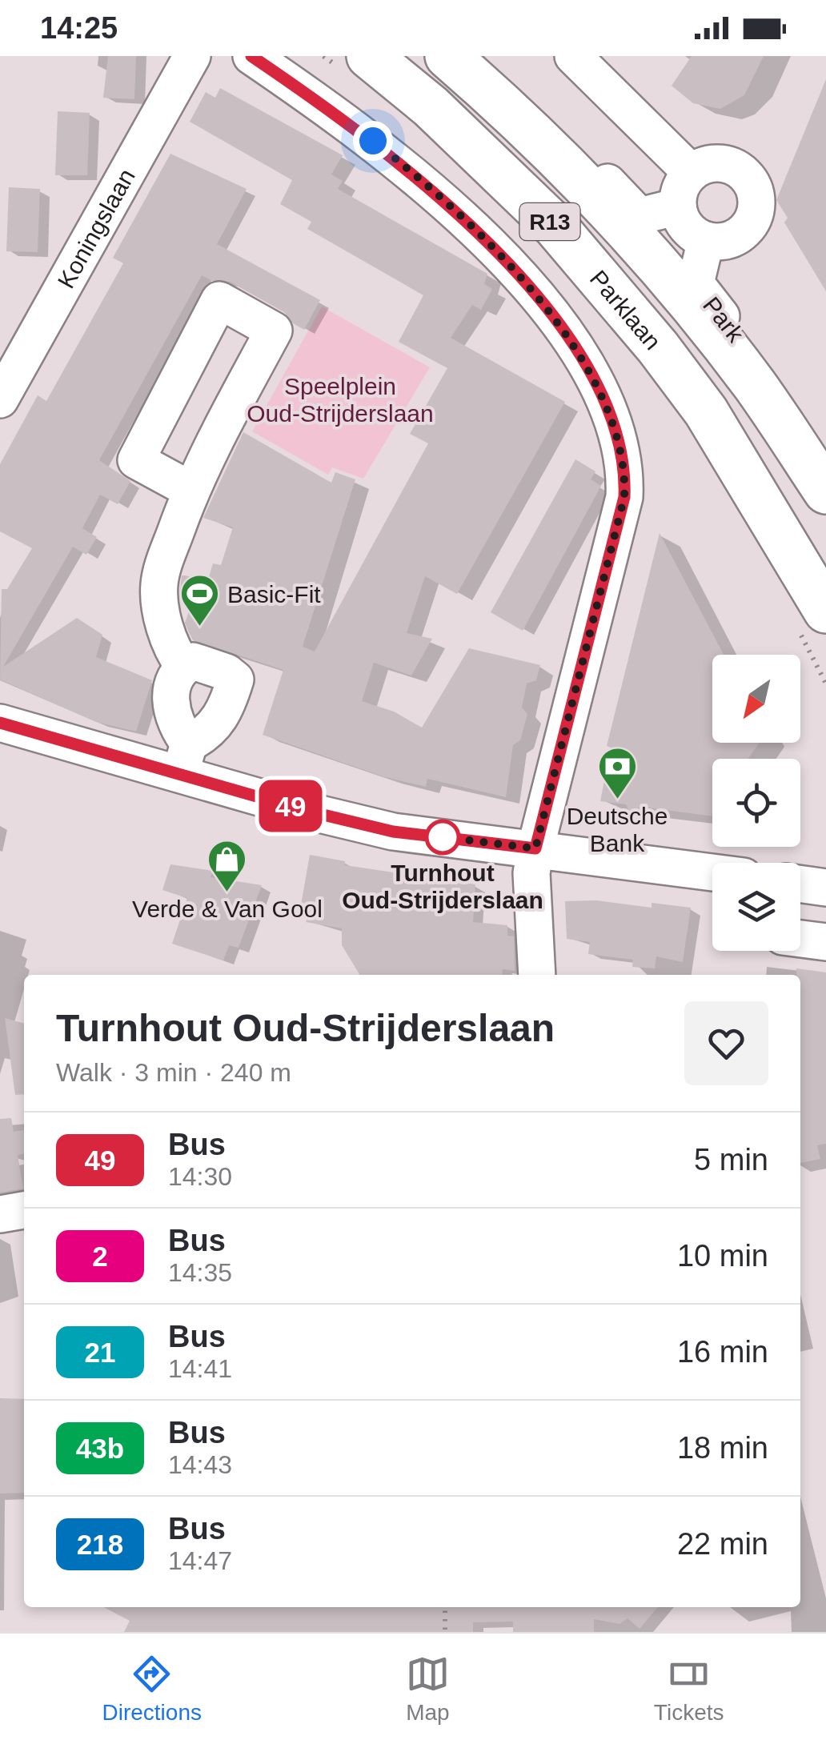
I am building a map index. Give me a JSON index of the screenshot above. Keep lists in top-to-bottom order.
{
  "streets": {
    "main road": ["R13", "Parklaan"],
    "street": ["Koningslaan", "Park"]
  },
  "crossings": [
    ["R13", "Park"]
  ],
  "parks": ["Speelplein Oud-Strijderslaan"],
  "places": {
    "sports": ["Basic-Fit"],
    "bank": ["Deutsche Bank"],
    "other": ["Turnhout Oud-Strijderslaan"],
    "shop": ["Verde & Van Gool"]
  },
  "lines": ["bus line 49"],
  "north": "bottom left",
  "page": {
    "status": "14:25",
    "on_map": "49",
    "heading": ["Turnhout Oud-Strijderslaan", "Walk · 3 min · 240 m"],
    "list": [
      {
        "mark": "49",
        "name": "Bus",
        "note": "14:30",
        "value": "5 min"
      },
      {
        "mark": "2",
        "name": "Bus",
        "note": "14:35",
        "value": "10 min"
      },
      {
        "mark": "21",
        "name": "Bus",
        "note": "14:41",
        "value": "16 min"
      },
      {
        "mark": "43b",
        "name": "Bus",
        "note": "14:43",
        "value": "18 min"
      },
      {
        "mark": "218",
        "name": "Bus",
        "note": "14:47",
        "value": "22 min"
      }
    ],
    "tabs": ["Directions", "Map", "Tickets"]
  }
}
